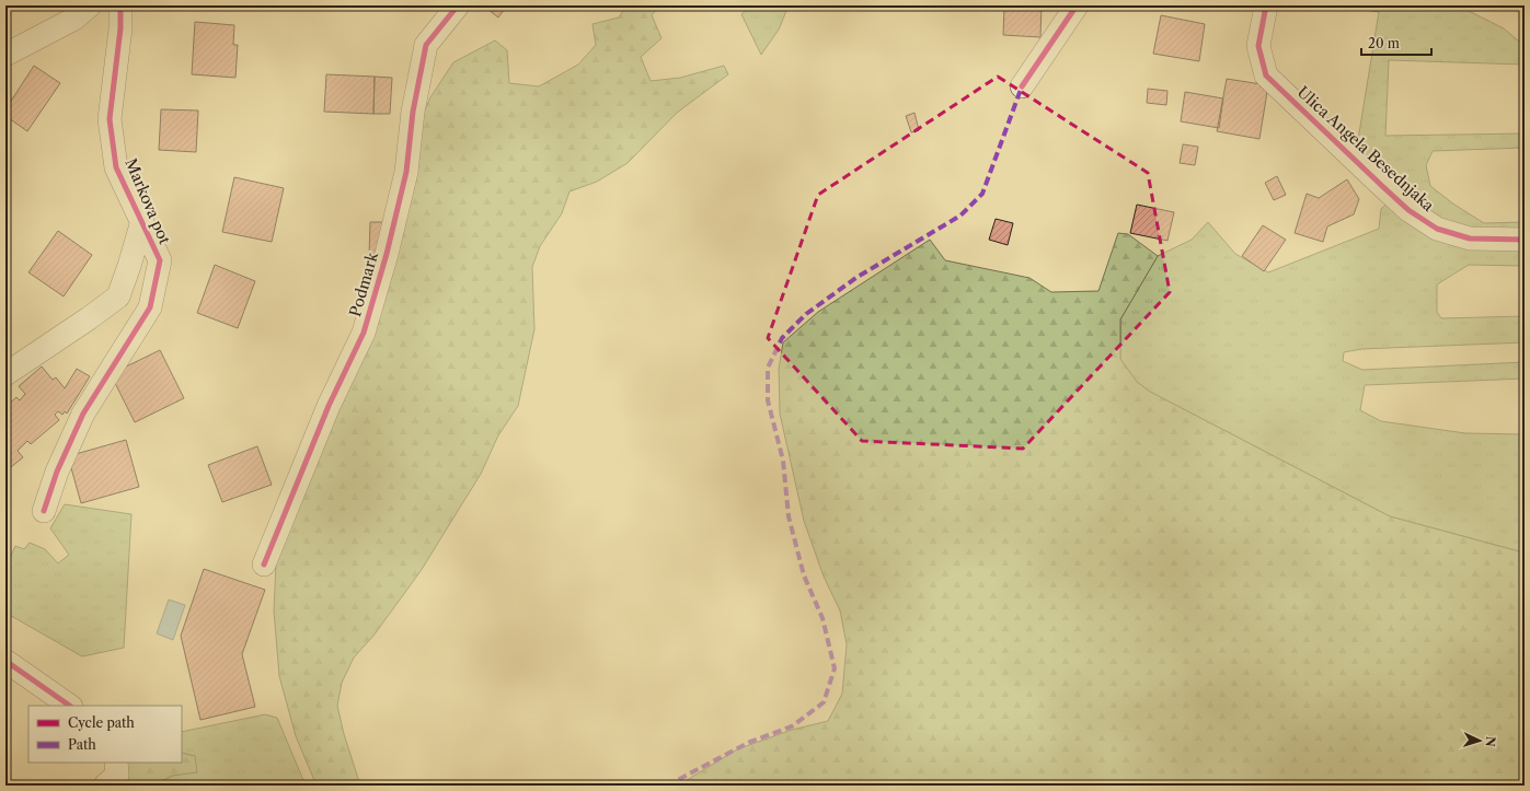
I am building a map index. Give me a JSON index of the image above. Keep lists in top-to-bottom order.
{
  "streets": {
    "street": ["Ulica Angela Besednjaka", "Markova pot", "Podmark"]
  },
  "legend": ["Cycle path", "Path"],
  "scale_bar": "20 m",
  "north": "right"
}
